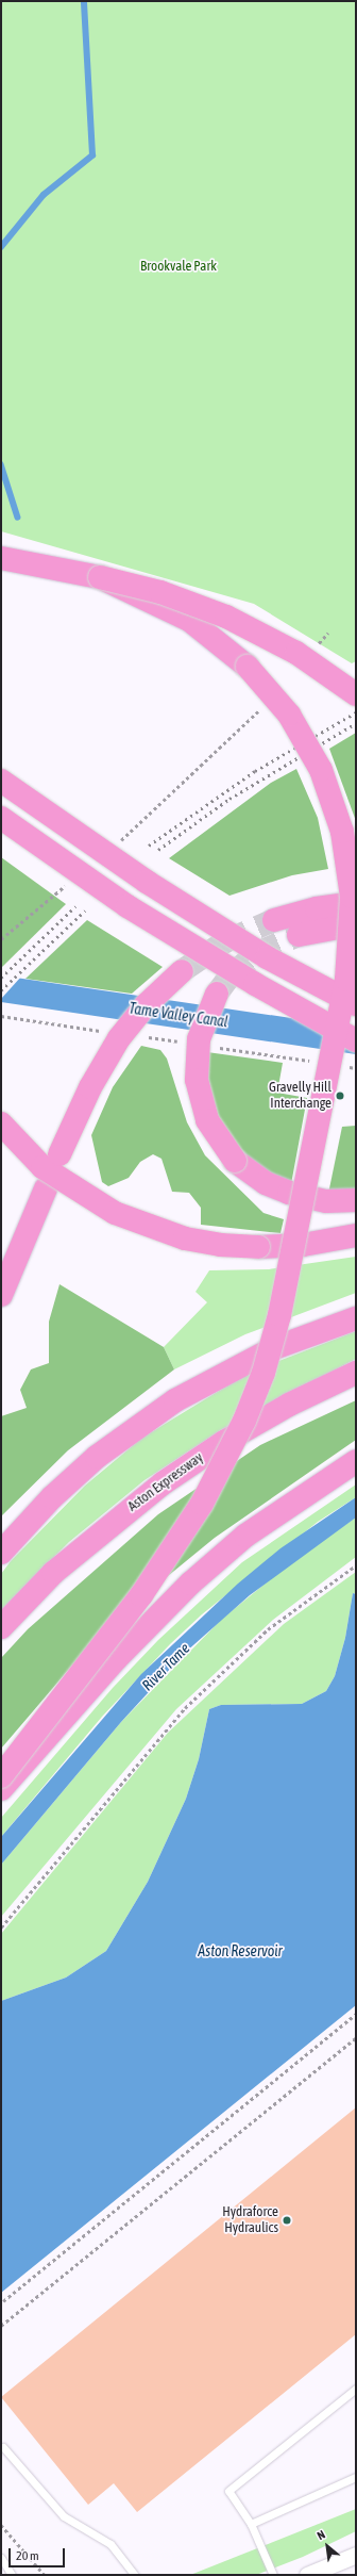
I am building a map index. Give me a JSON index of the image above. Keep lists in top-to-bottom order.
{
  "streets": {
    "highway": ["Aston Expressway"]
  },
  "water": ["Tame Valley Canal", "River Tame", "Aston Reservoir"],
  "parks": ["Brookvale Park"],
  "places": ["Gravelly Hill Interchange", "Hydraforce Hydraulics"],
  "scale_bar": "20 m",
  "north": "top left"
}
